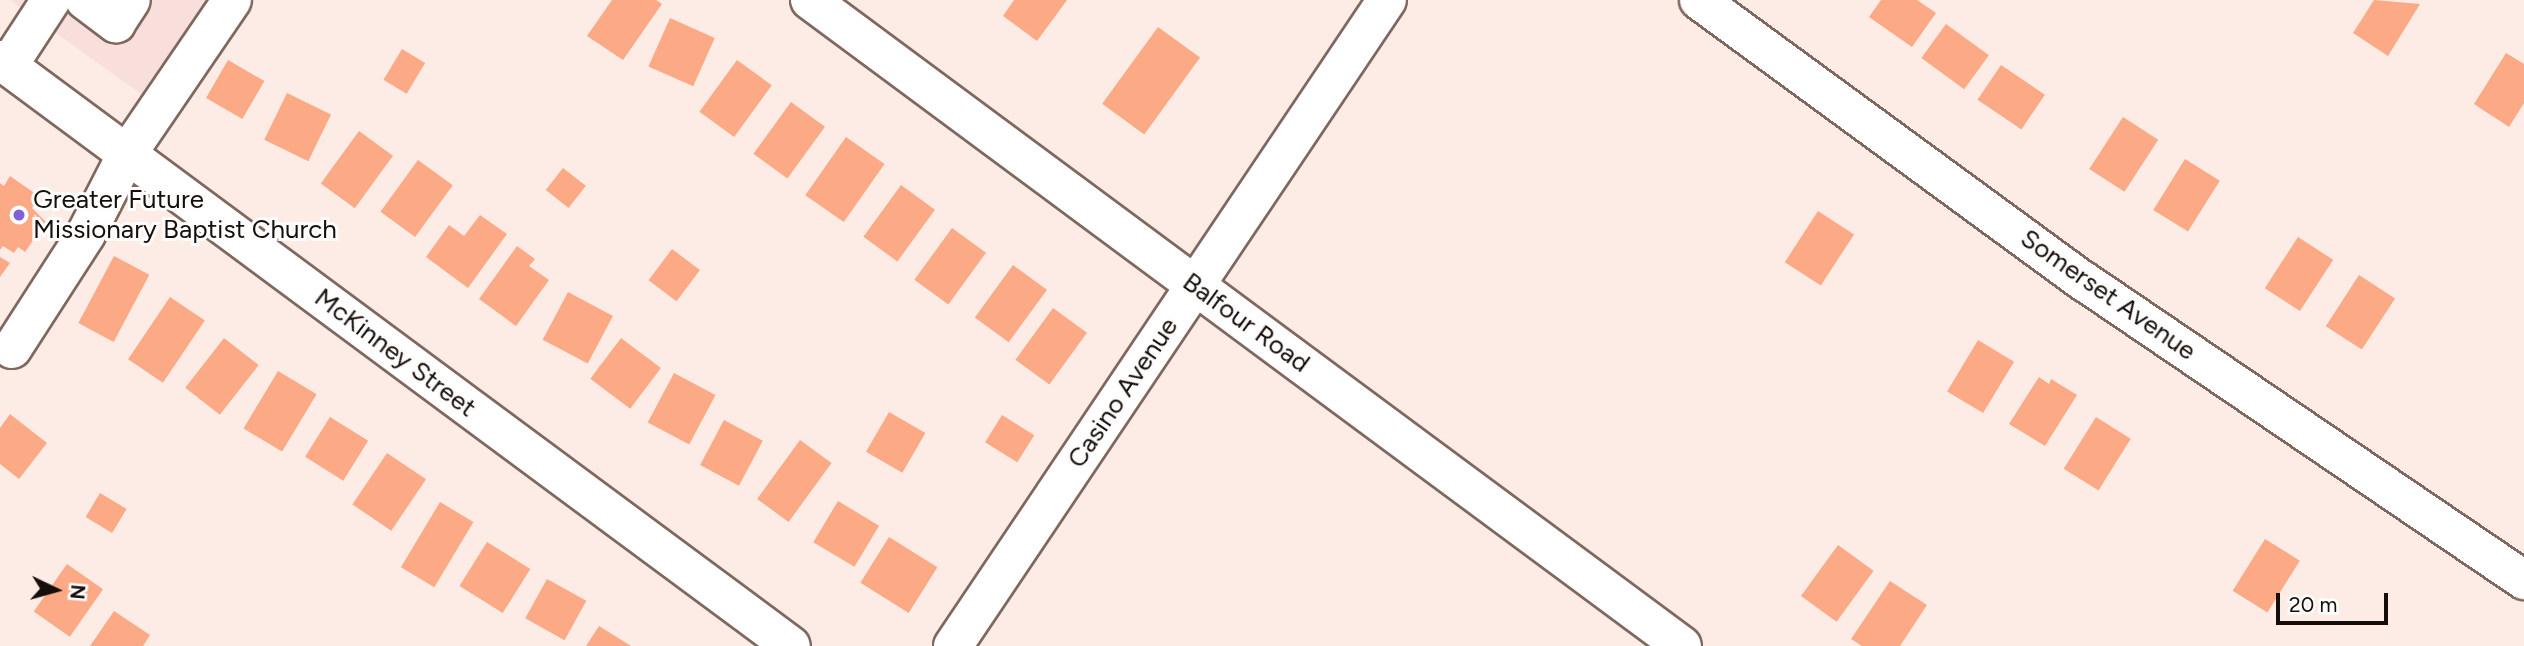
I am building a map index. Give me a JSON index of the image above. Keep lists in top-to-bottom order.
{
  "streets": {
    "street": [
      "Somerset Avenue",
      "Balfour Road",
      "McKinney Street",
      "Casino Avenue"
    ]
  },
  "crossings": [
    ["Balfour Road", "Casino Avenue"]
  ],
  "places": ["Greater Future Missionary Baptist Church"],
  "scale_bar": "20 m",
  "north": "right"
}
